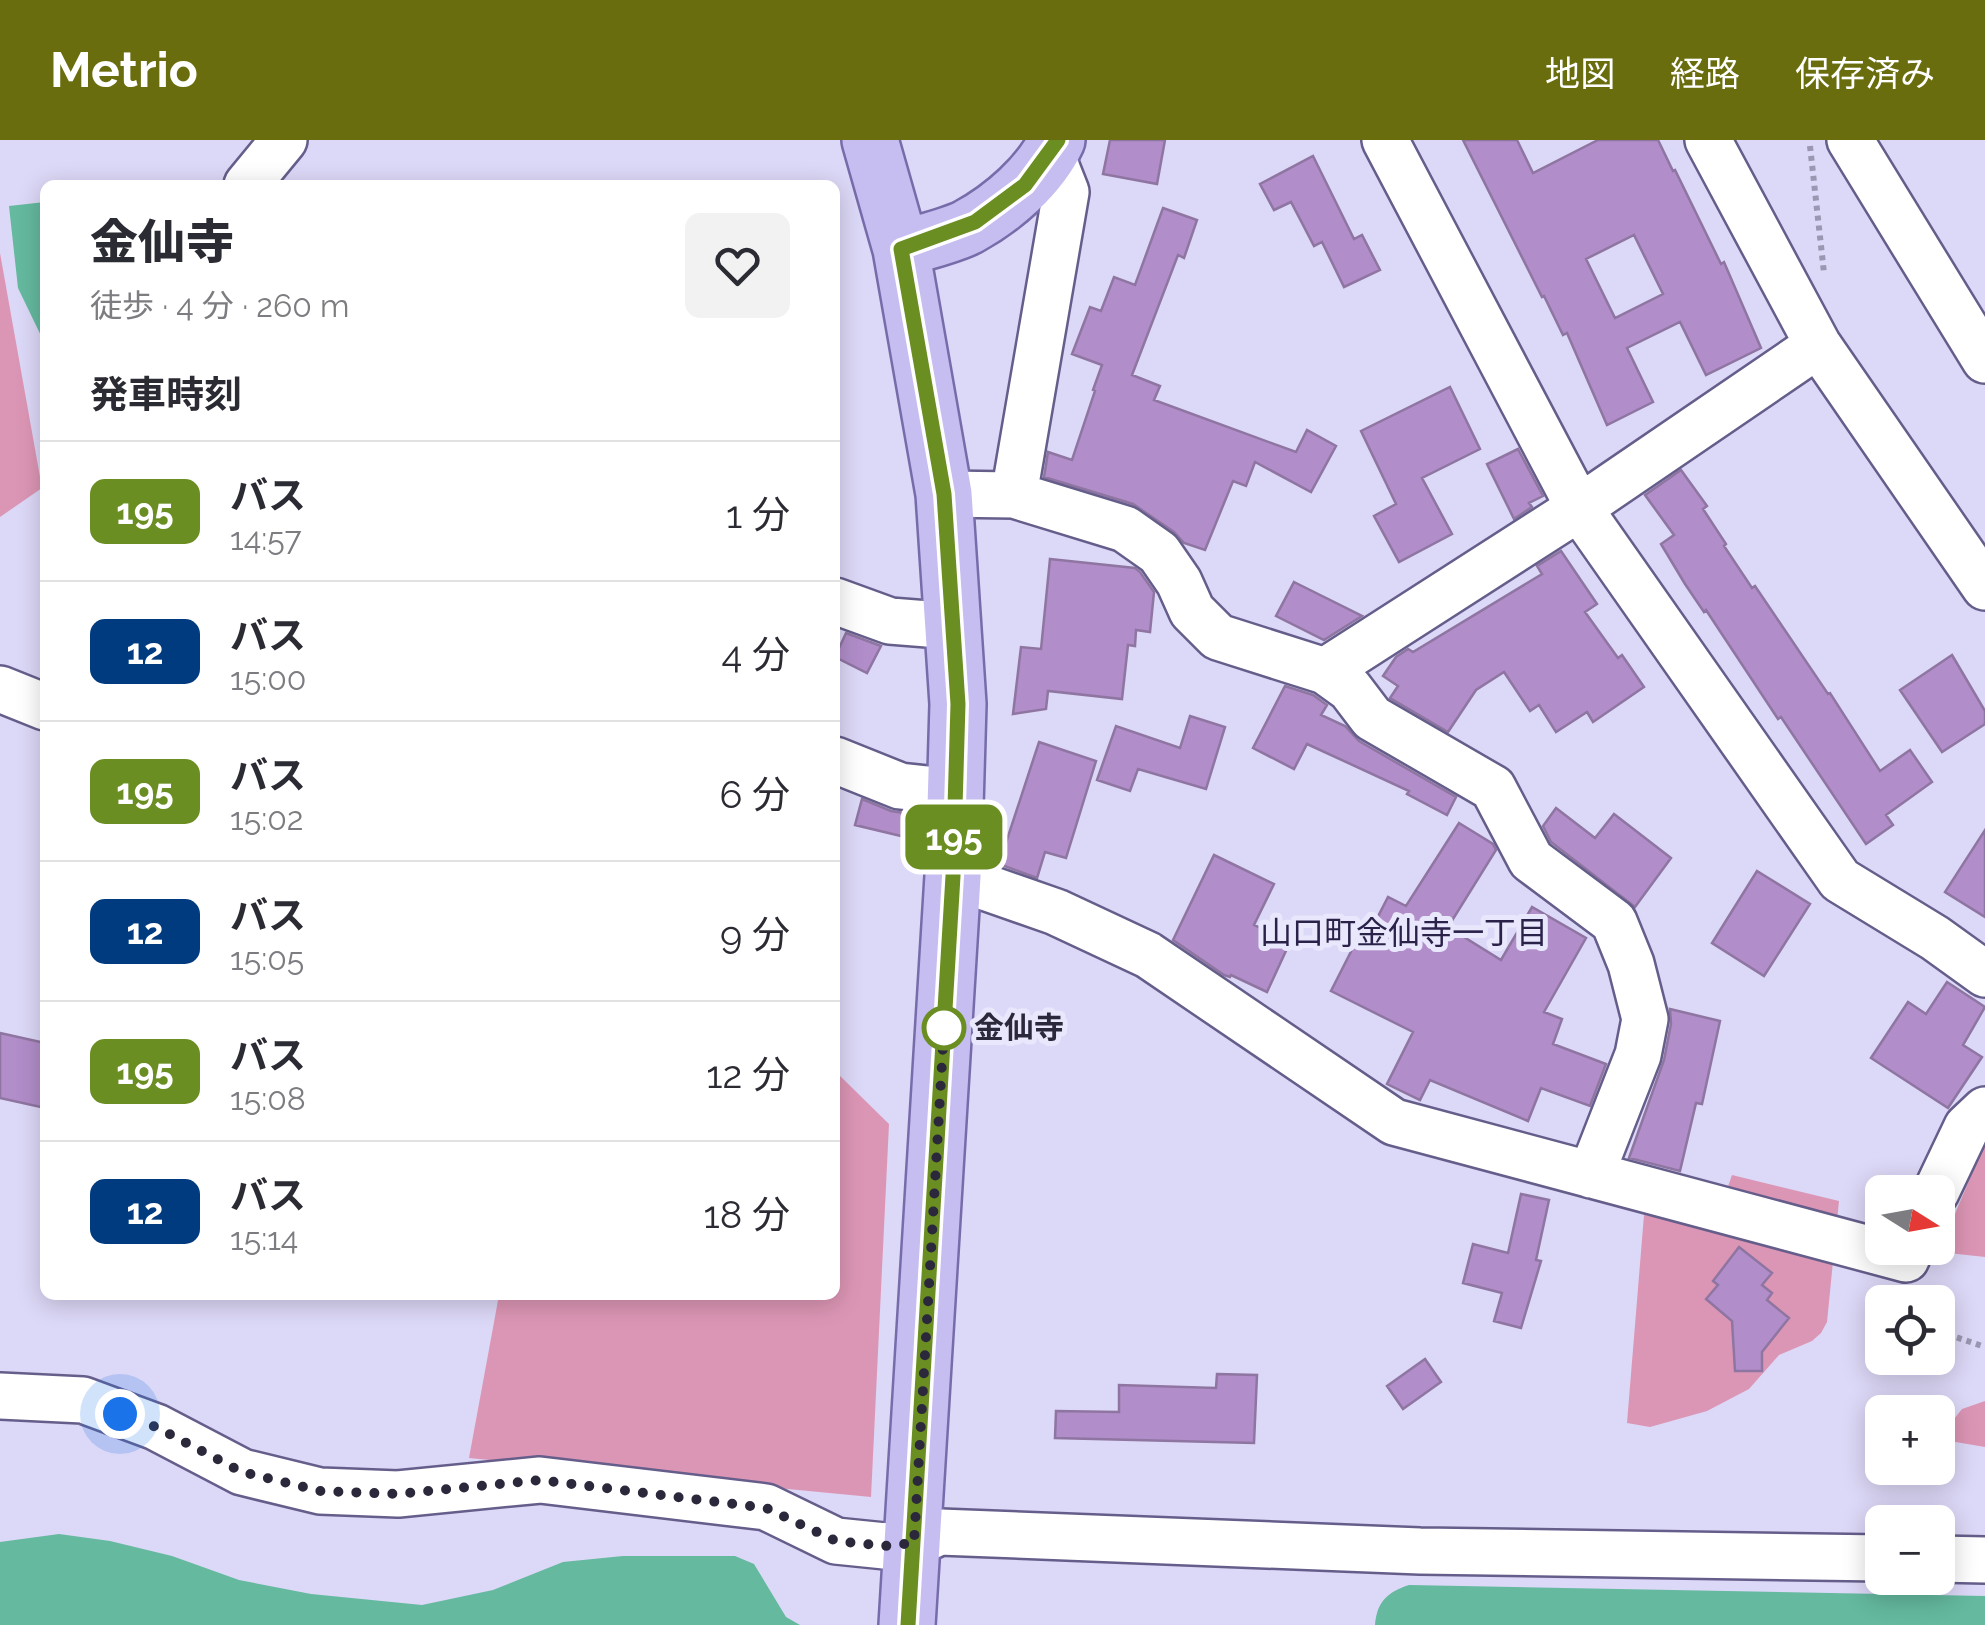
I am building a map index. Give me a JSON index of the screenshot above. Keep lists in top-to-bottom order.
{
  "districts": ["山口町金仙寺一丁目"],
  "places": ["金仙寺"],
  "lines": ["bus line 195"],
  "north": "right",
  "page": {
    "header": "Metrio",
    "nav": ["地図", "経路", "保存済み"],
    "on_map": "195",
    "heading": [
      ["金仙寺", "徒歩 · 4 分 · 260 m"],
      "発車時刻"
    ],
    "list": [
      {
        "mark": "195",
        "name": "バス",
        "note": "14:57",
        "value": "1 分"
      },
      {
        "mark": "12",
        "name": "バス",
        "note": "15:00",
        "value": "4 分"
      },
      {
        "mark": "195",
        "name": "バス",
        "note": "15:02",
        "value": "6 分"
      },
      {
        "mark": "12",
        "name": "バス",
        "note": "15:05",
        "value": "9 分"
      },
      {
        "mark": "195",
        "name": "バス",
        "note": "15:08",
        "value": "12 分"
      },
      {
        "mark": "12",
        "name": "バス",
        "note": "15:14",
        "value": "18 分"
      }
    ],
    "map_buttons": ["+", "−"]
  }
}
